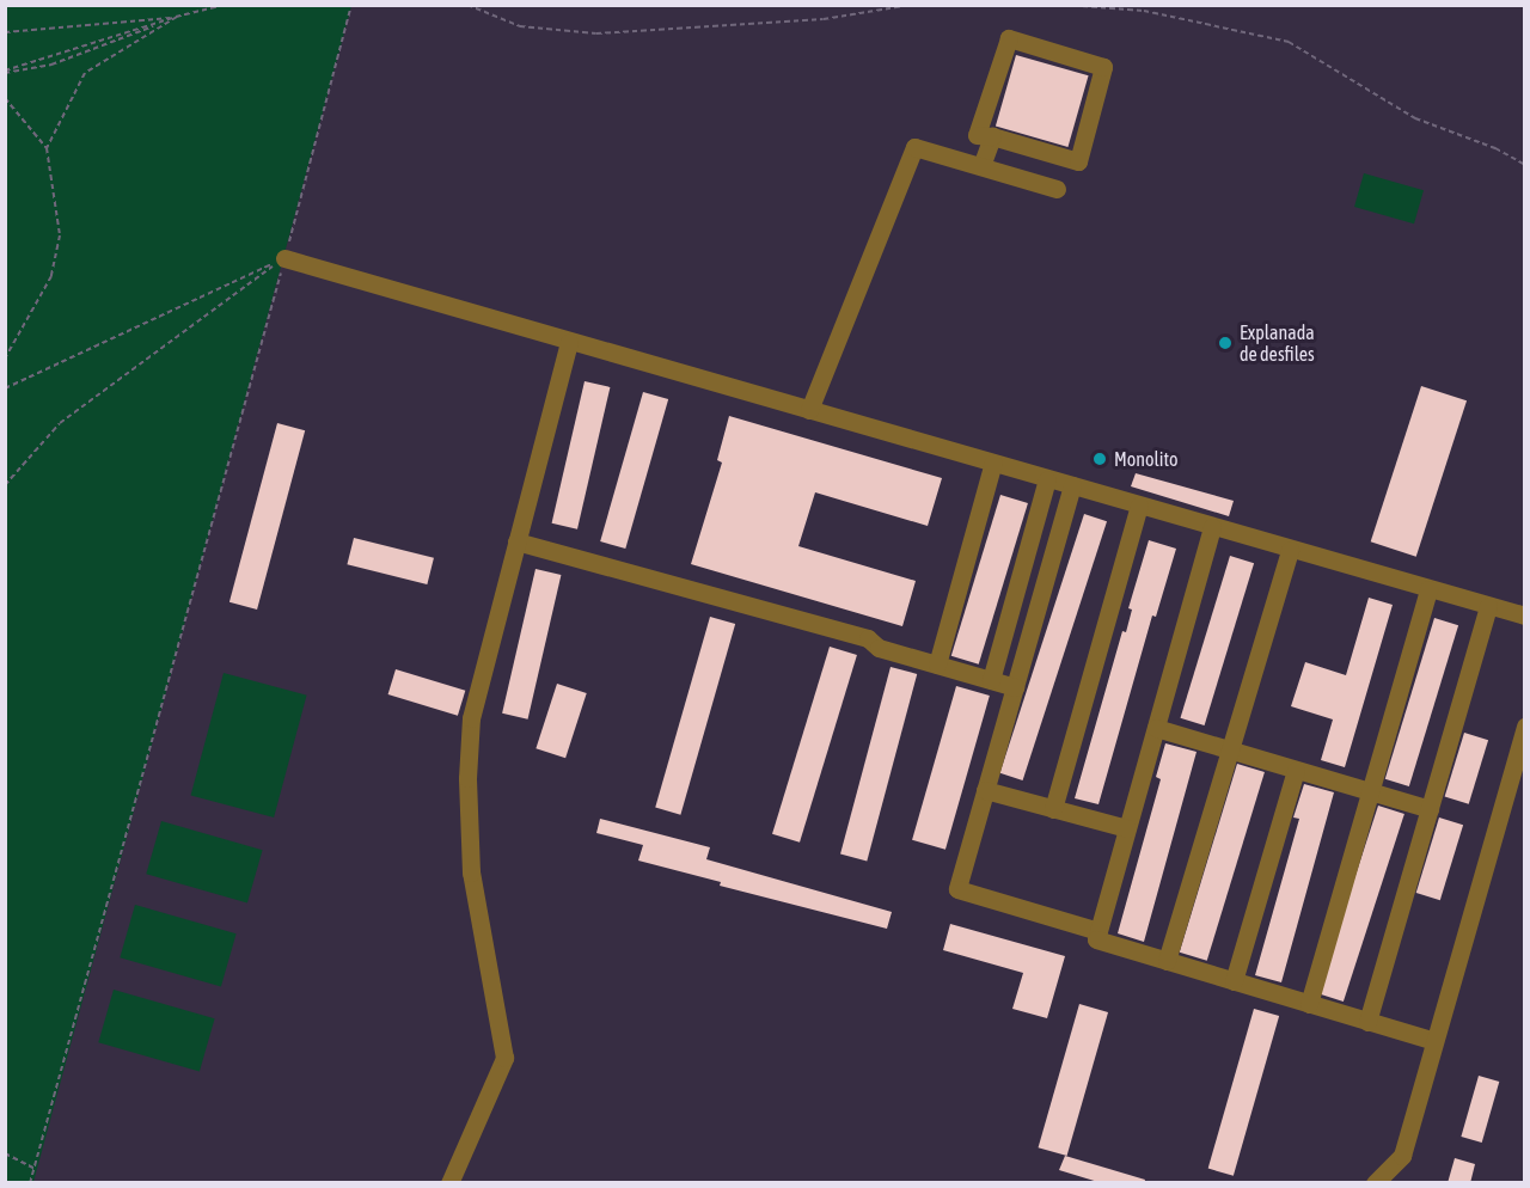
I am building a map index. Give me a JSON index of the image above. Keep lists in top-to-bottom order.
{
  "places": ["Explanada de desfiles", "Monolito"]
}
